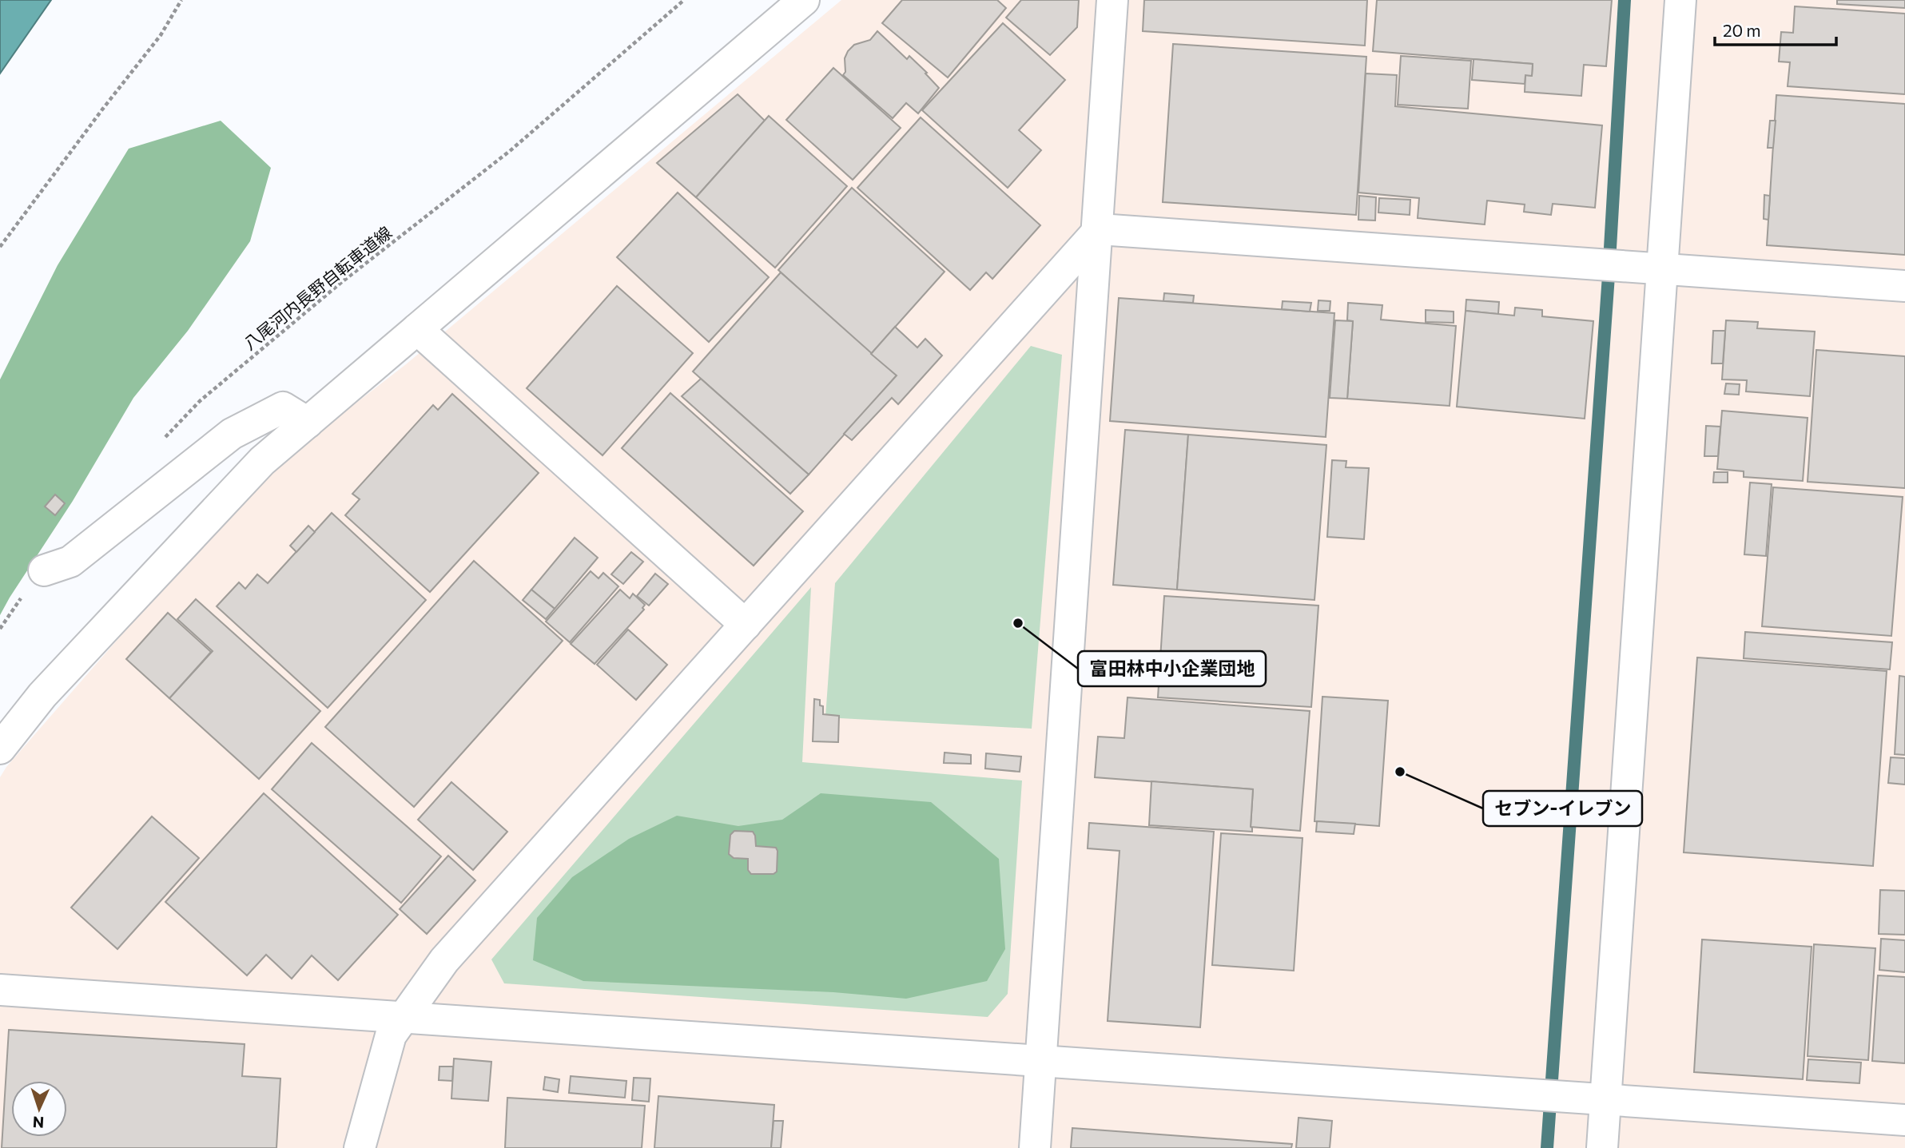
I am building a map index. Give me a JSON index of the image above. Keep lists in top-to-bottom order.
{
  "streets": {
    "path": ["八尾河内長野自転車道線"]
  },
  "places": ["富田林中小企業団地", "セブン-イレブン"],
  "scale_bar": "20 m",
  "north": "bottom"
}
